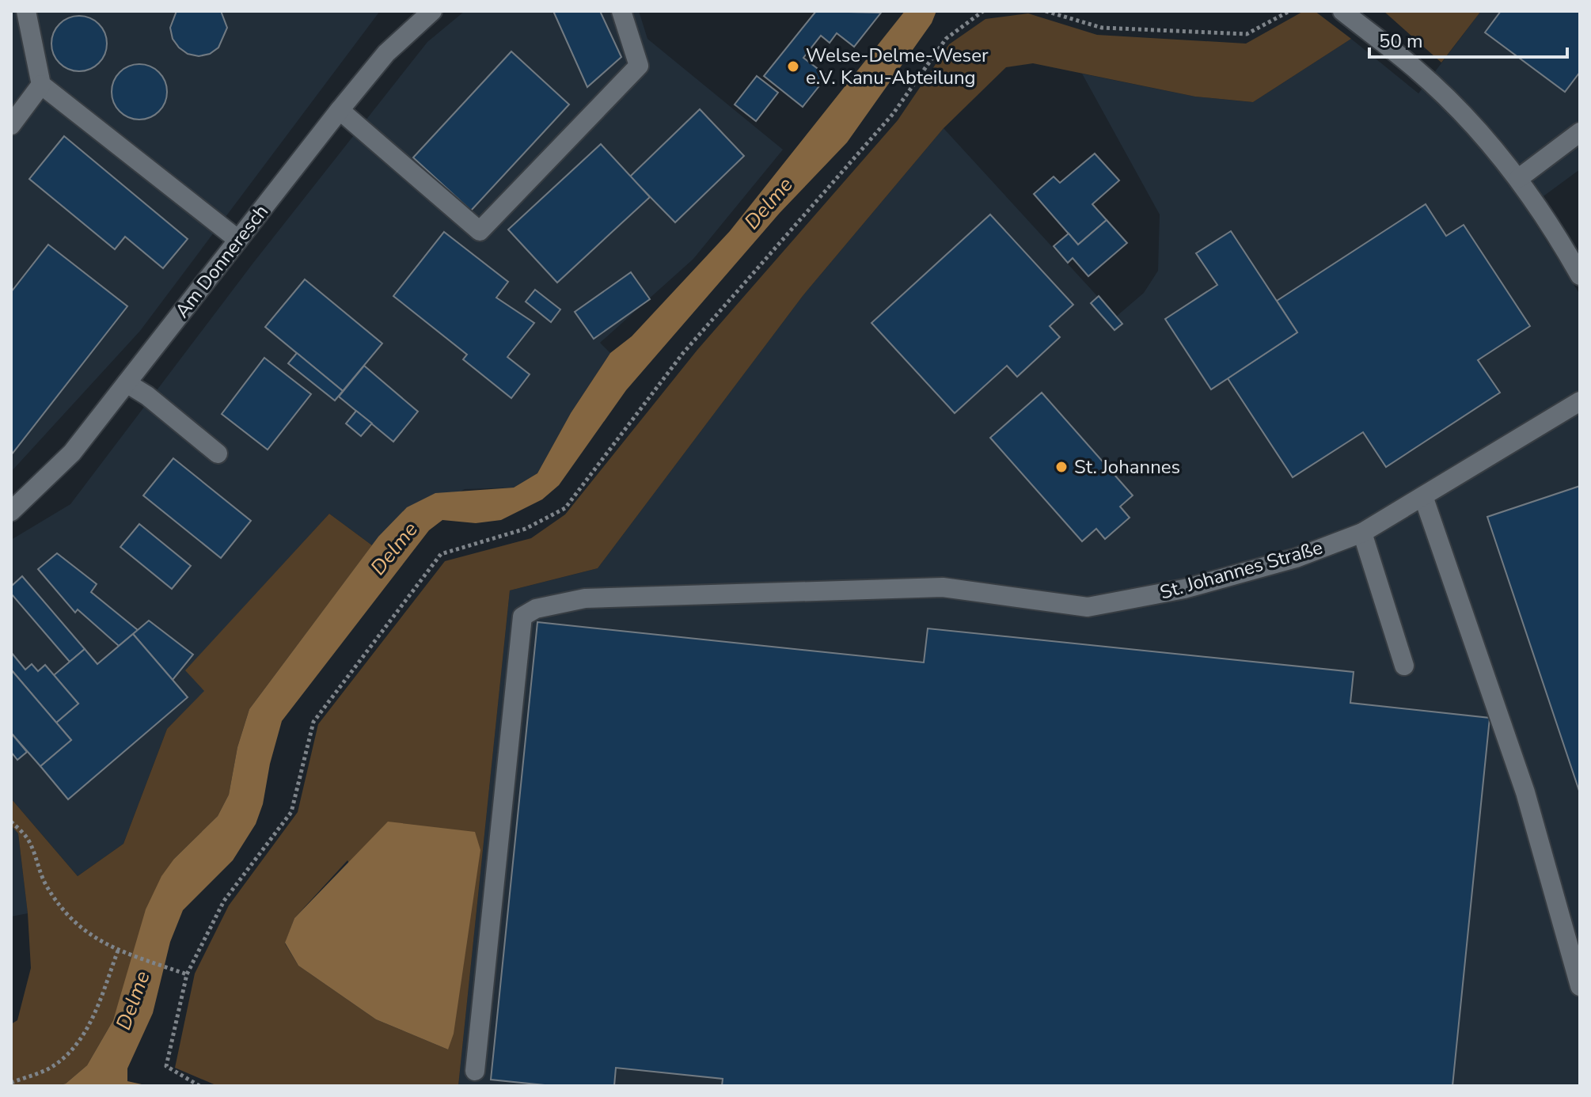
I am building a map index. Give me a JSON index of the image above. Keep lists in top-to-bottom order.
{
  "streets": {
    "street": ["Am Donneresch", "St. Johannes Straße"]
  },
  "water": ["Delme"],
  "places": ["Welse-Delme-Weser e.V. Kanu-Abteilung", "St. Johannes"],
  "scale_bar": "50 m"
}
